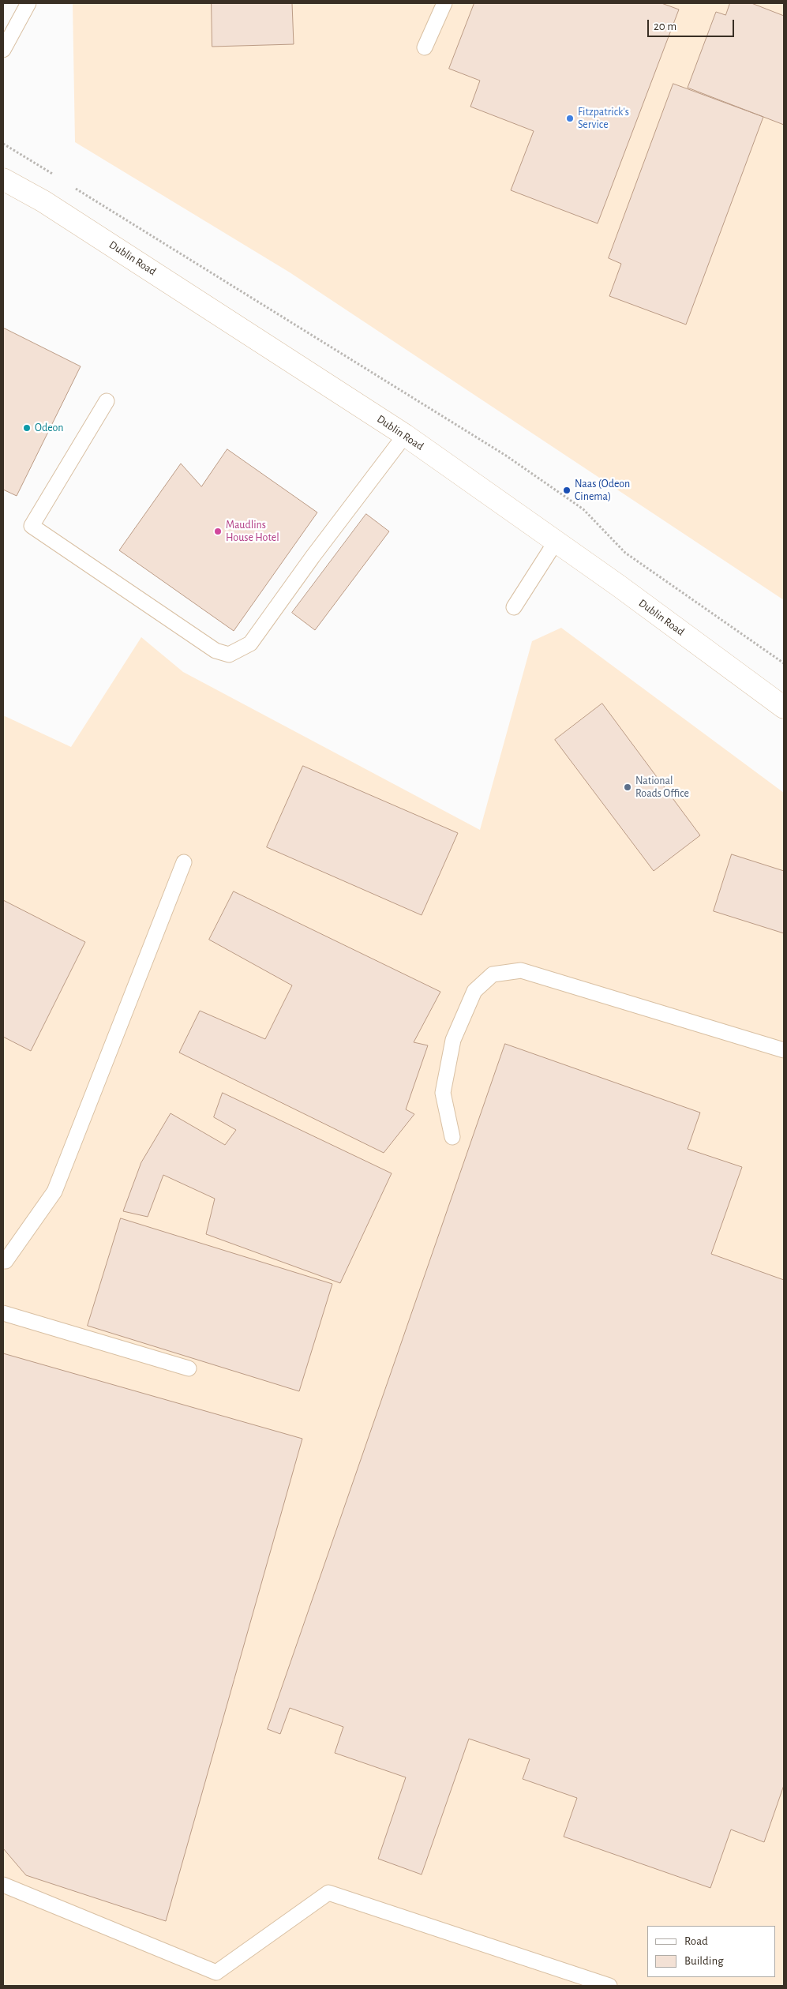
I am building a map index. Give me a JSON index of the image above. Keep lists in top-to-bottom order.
{
  "streets": {
    "main road": ["Dublin Road"]
  },
  "places": [
    "Fitzpatrick's Service",
    "Odeon",
    "Naas (Odeon Cinema)",
    "Maudlins House Hotel",
    "National Roads Office"
  ],
  "legend": ["Road", "Building"],
  "scale_bar": "20 m"
}
